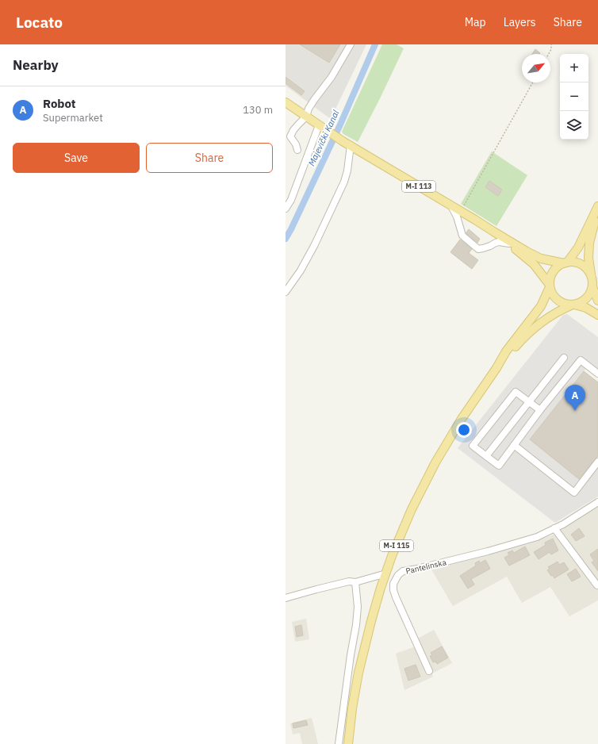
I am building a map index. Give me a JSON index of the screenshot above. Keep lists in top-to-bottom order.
{
  "streets": {
    "main road": ["M-I 113", "M-I 115"],
    "street": ["Pantelinska"]
  },
  "crossings": [
    ["M-I 113", "M-I 115"]
  ],
  "water": ["Majevički Kanal"],
  "north": "top right",
  "page": {
    "header": "Locato",
    "nav": ["Map", "Layers", "Share"],
    "heading": "Nearby",
    "map_buttons": ["+", "−"],
    "list": [
      {
        "mark": "A",
        "name": "Robot",
        "note": "Supermarket",
        "value": "130 m"
      }
    ],
    "buttons": ["Save", "Share"],
    "pins": "A"
  }
}
